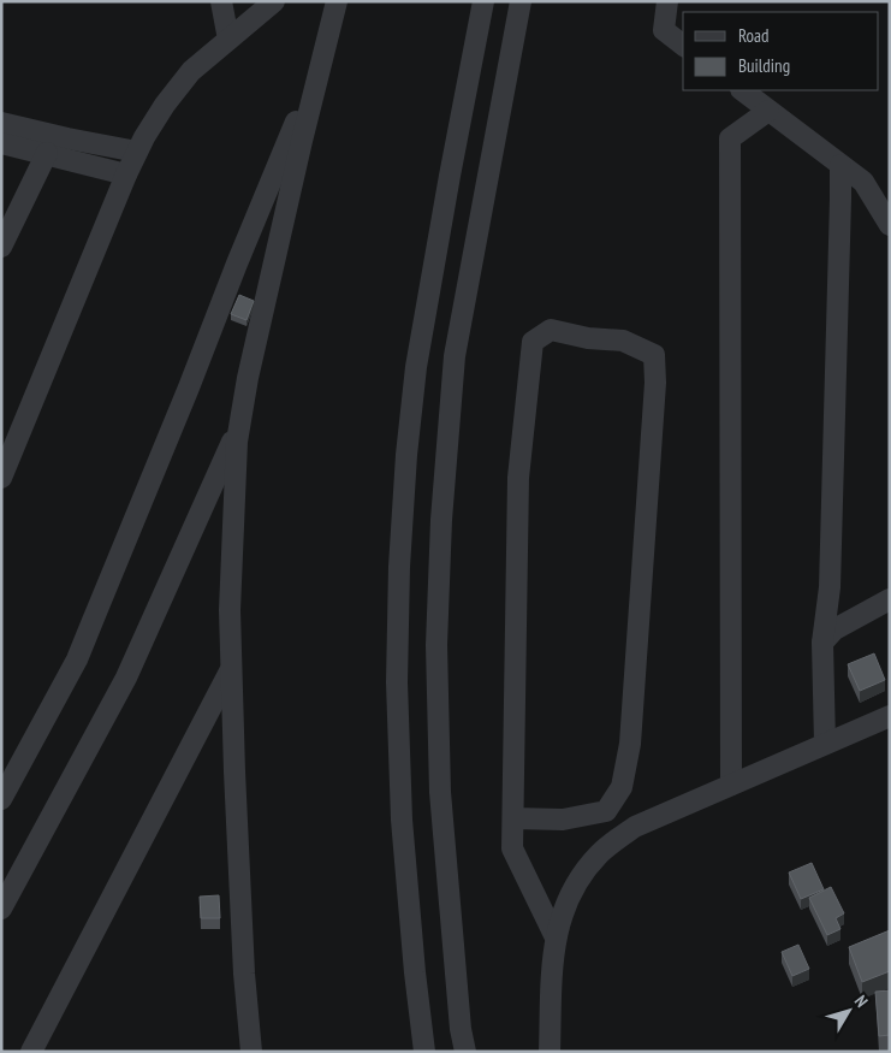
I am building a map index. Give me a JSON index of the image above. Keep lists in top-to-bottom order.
{
  "legend": ["Road", "Building"],
  "north": "top right"
}
